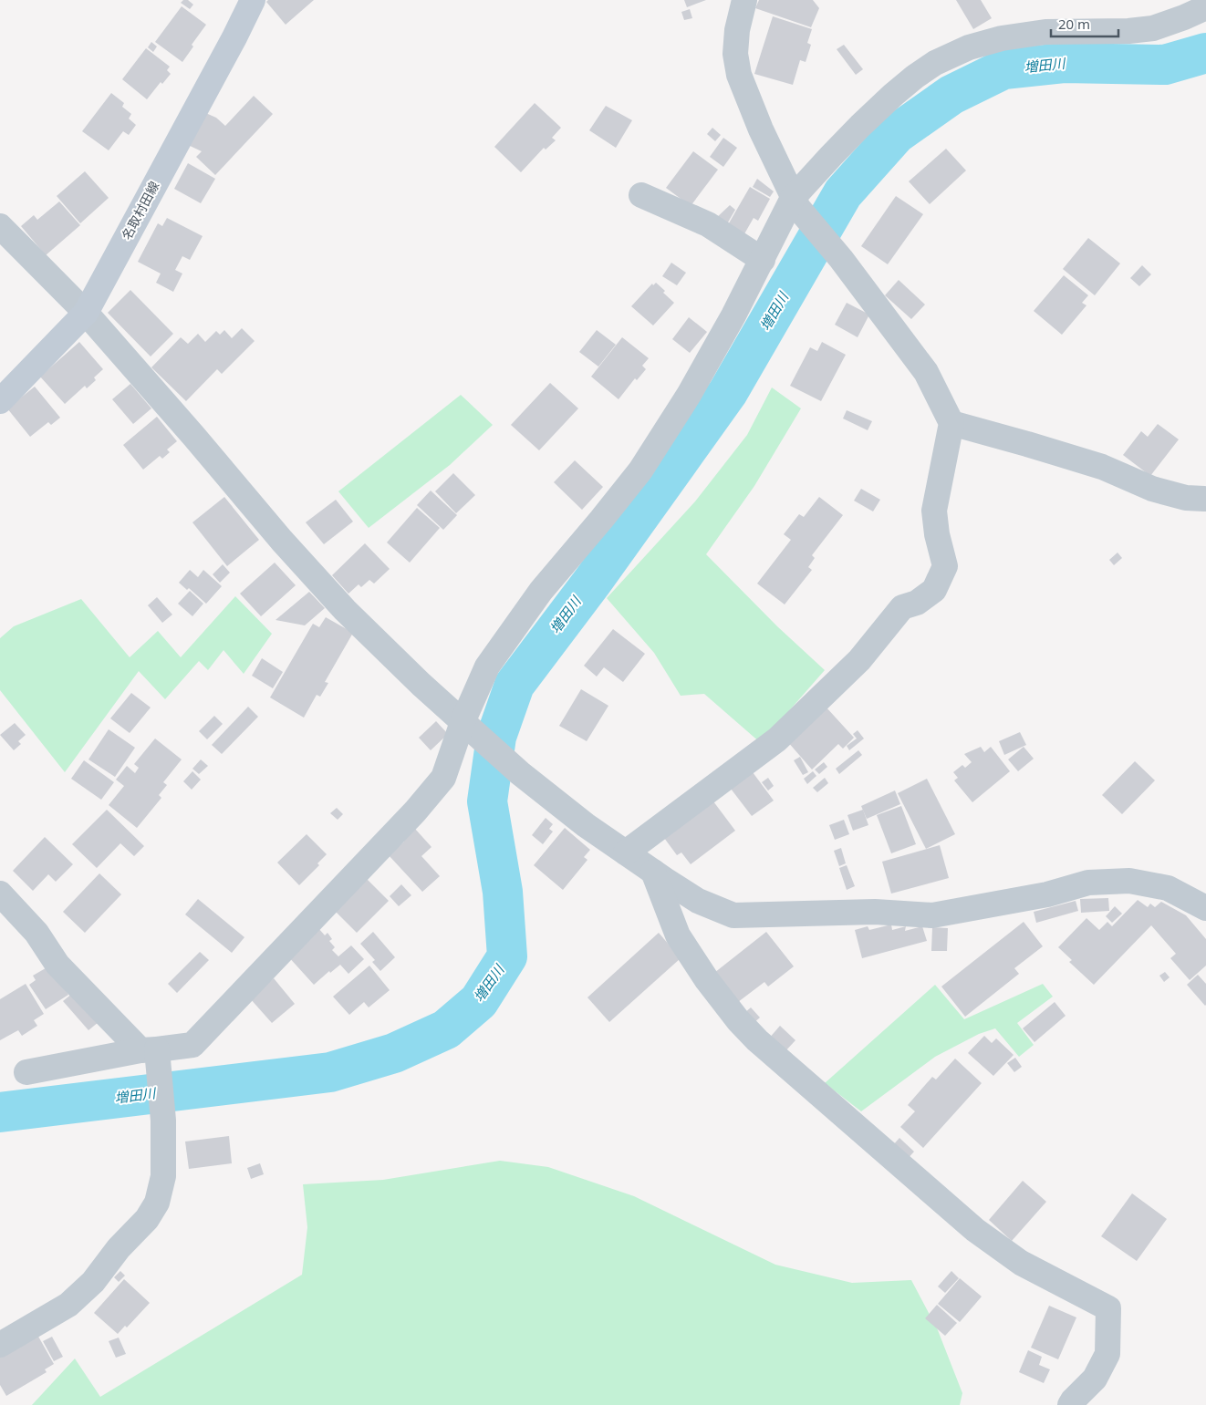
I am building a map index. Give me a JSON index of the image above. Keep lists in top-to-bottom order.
{
  "streets": {
    "main road": ["名取村田線"]
  },
  "water": ["増田川"],
  "scale_bar": "20 m"
}
